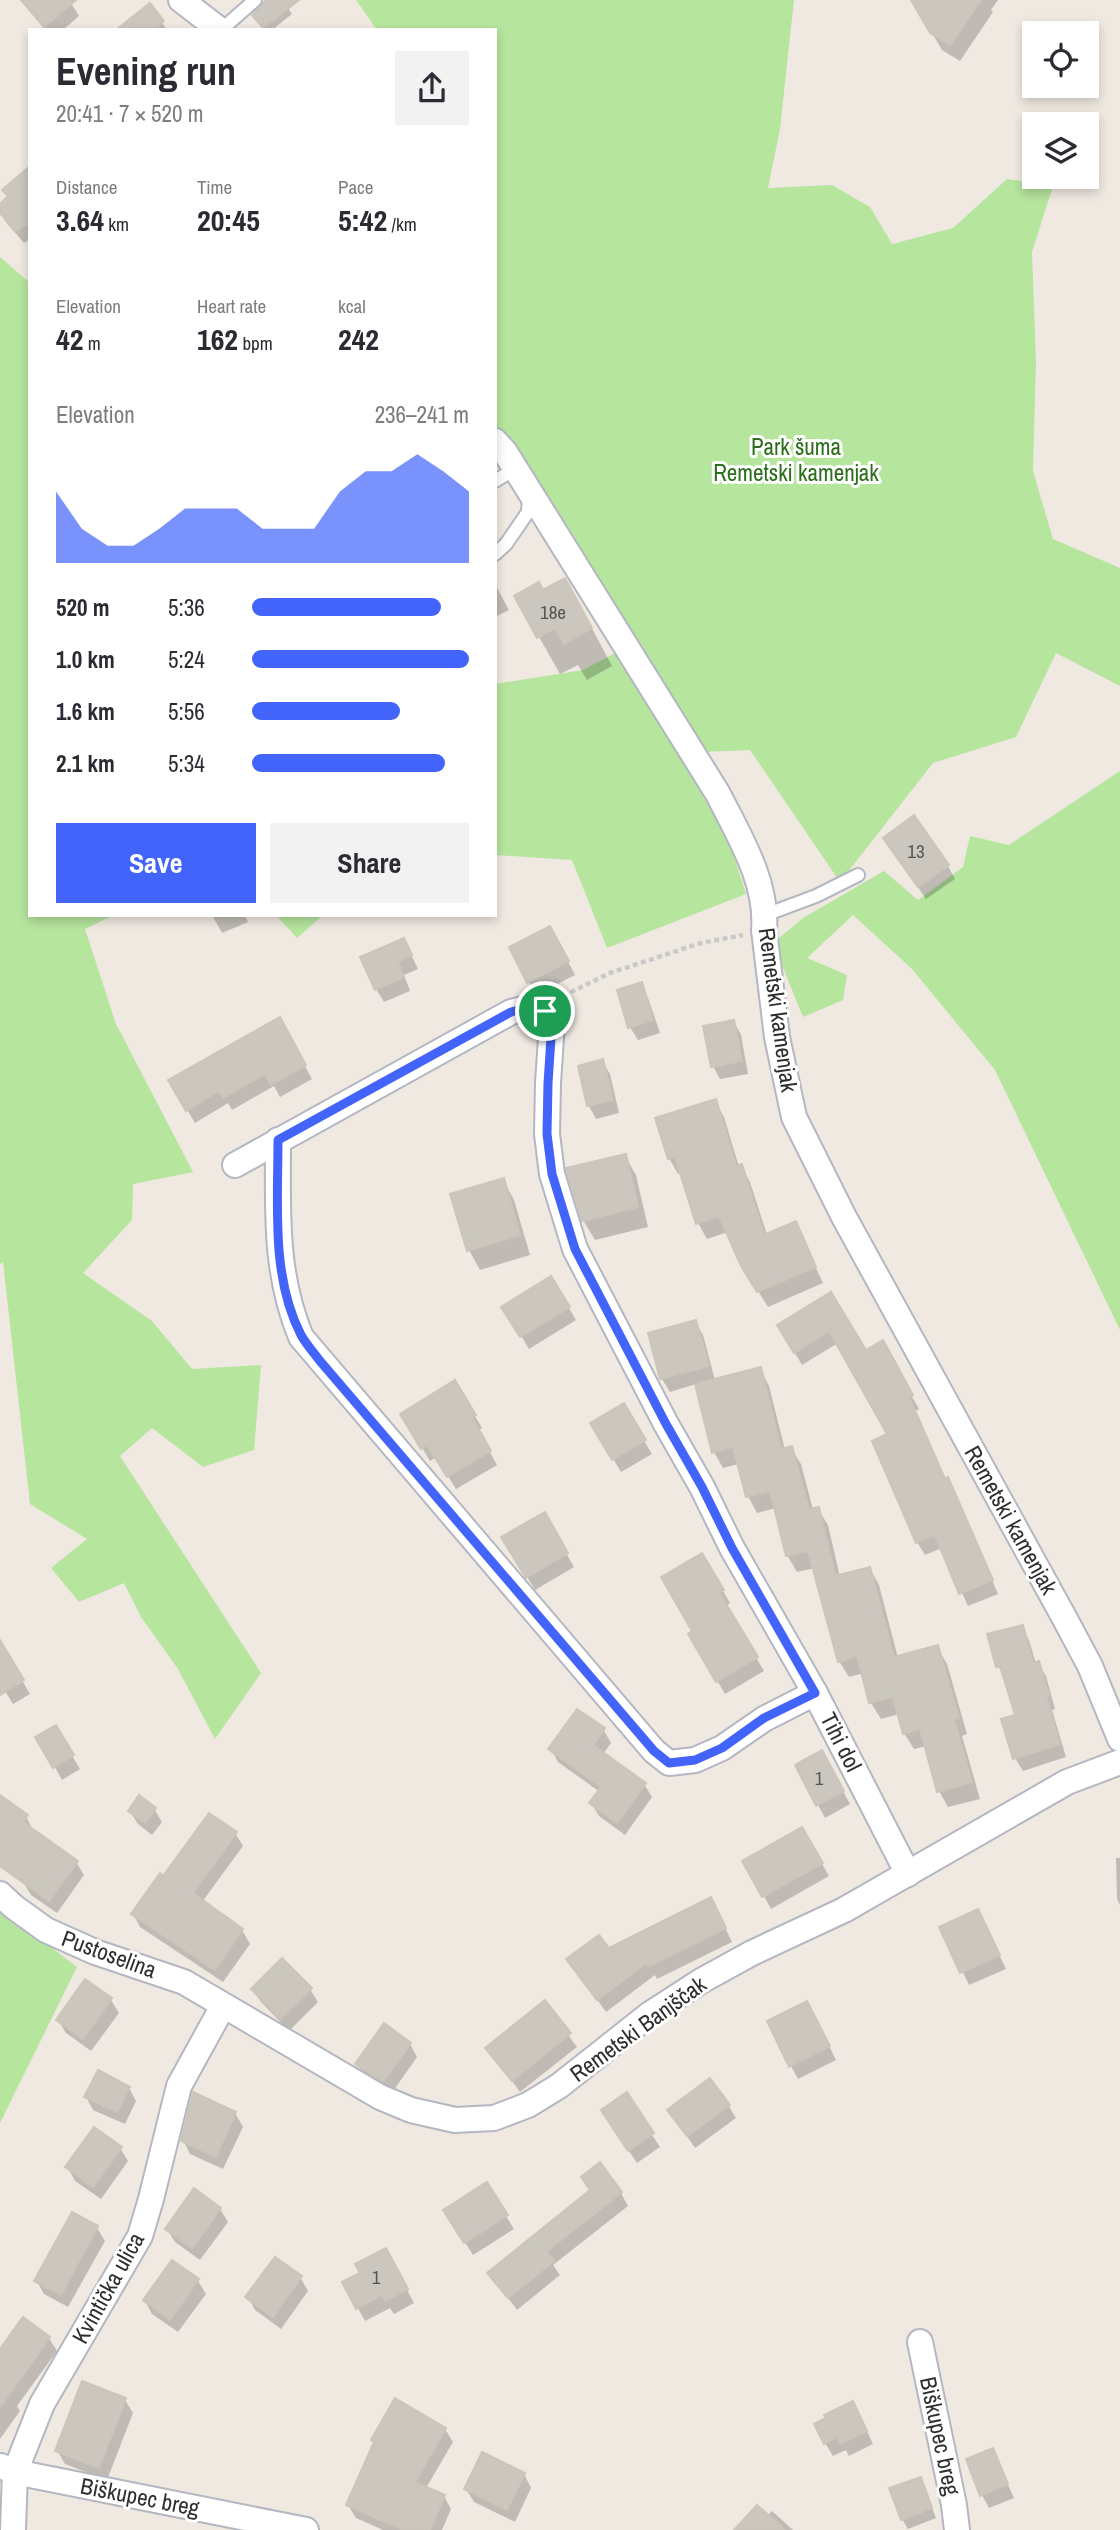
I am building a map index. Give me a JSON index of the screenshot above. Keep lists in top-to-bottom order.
{
  "streets": {
    "street": [
      "Remetski kamenjak",
      "Tihi dol",
      "Pustoselina",
      "Remetski Banjščak",
      "Kvintička ulica",
      "Biškupec breg"
    ]
  },
  "crossings": [
    ["Tihi dol", "Remetski Banjščak"],
    ["Pustoselina", "Remetski Banjščak"],
    ["Pustoselina", "Kvintička ulica"],
    ["Remetski Banjščak", "Kvintička ulica"],
    ["Kvintička ulica", "Biškupec breg"]
  ],
  "parks": ["Park šuma Remetski kamenjak"],
  "house_numbers": [
    "18e",
    "13",
    "1",
    "1"
  ],
  "page": {
    "heading": ["Evening run", "20:41 · 7 × 520 m"],
    "stats": [
      ["Distance", "3.64 km"],
      ["Time", "20:45"],
      ["Pace", "5:42 /km"],
      ["Elevation", "42 m"],
      ["Heart rate", "162 bpm"],
      ["kcal", "242"]
    ],
    "chart": ["Elevation", "236–241 m"],
    "list": [
      {
        "name": "520 m",
        "note": "5:36"
      },
      {
        "name": "1.0 km",
        "note": "5:24"
      },
      {
        "name": "1.6 km",
        "note": "5:56"
      },
      {
        "name": "2.1 km",
        "note": "5:34"
      }
    ],
    "buttons": ["Save", "Share"]
  }
}
